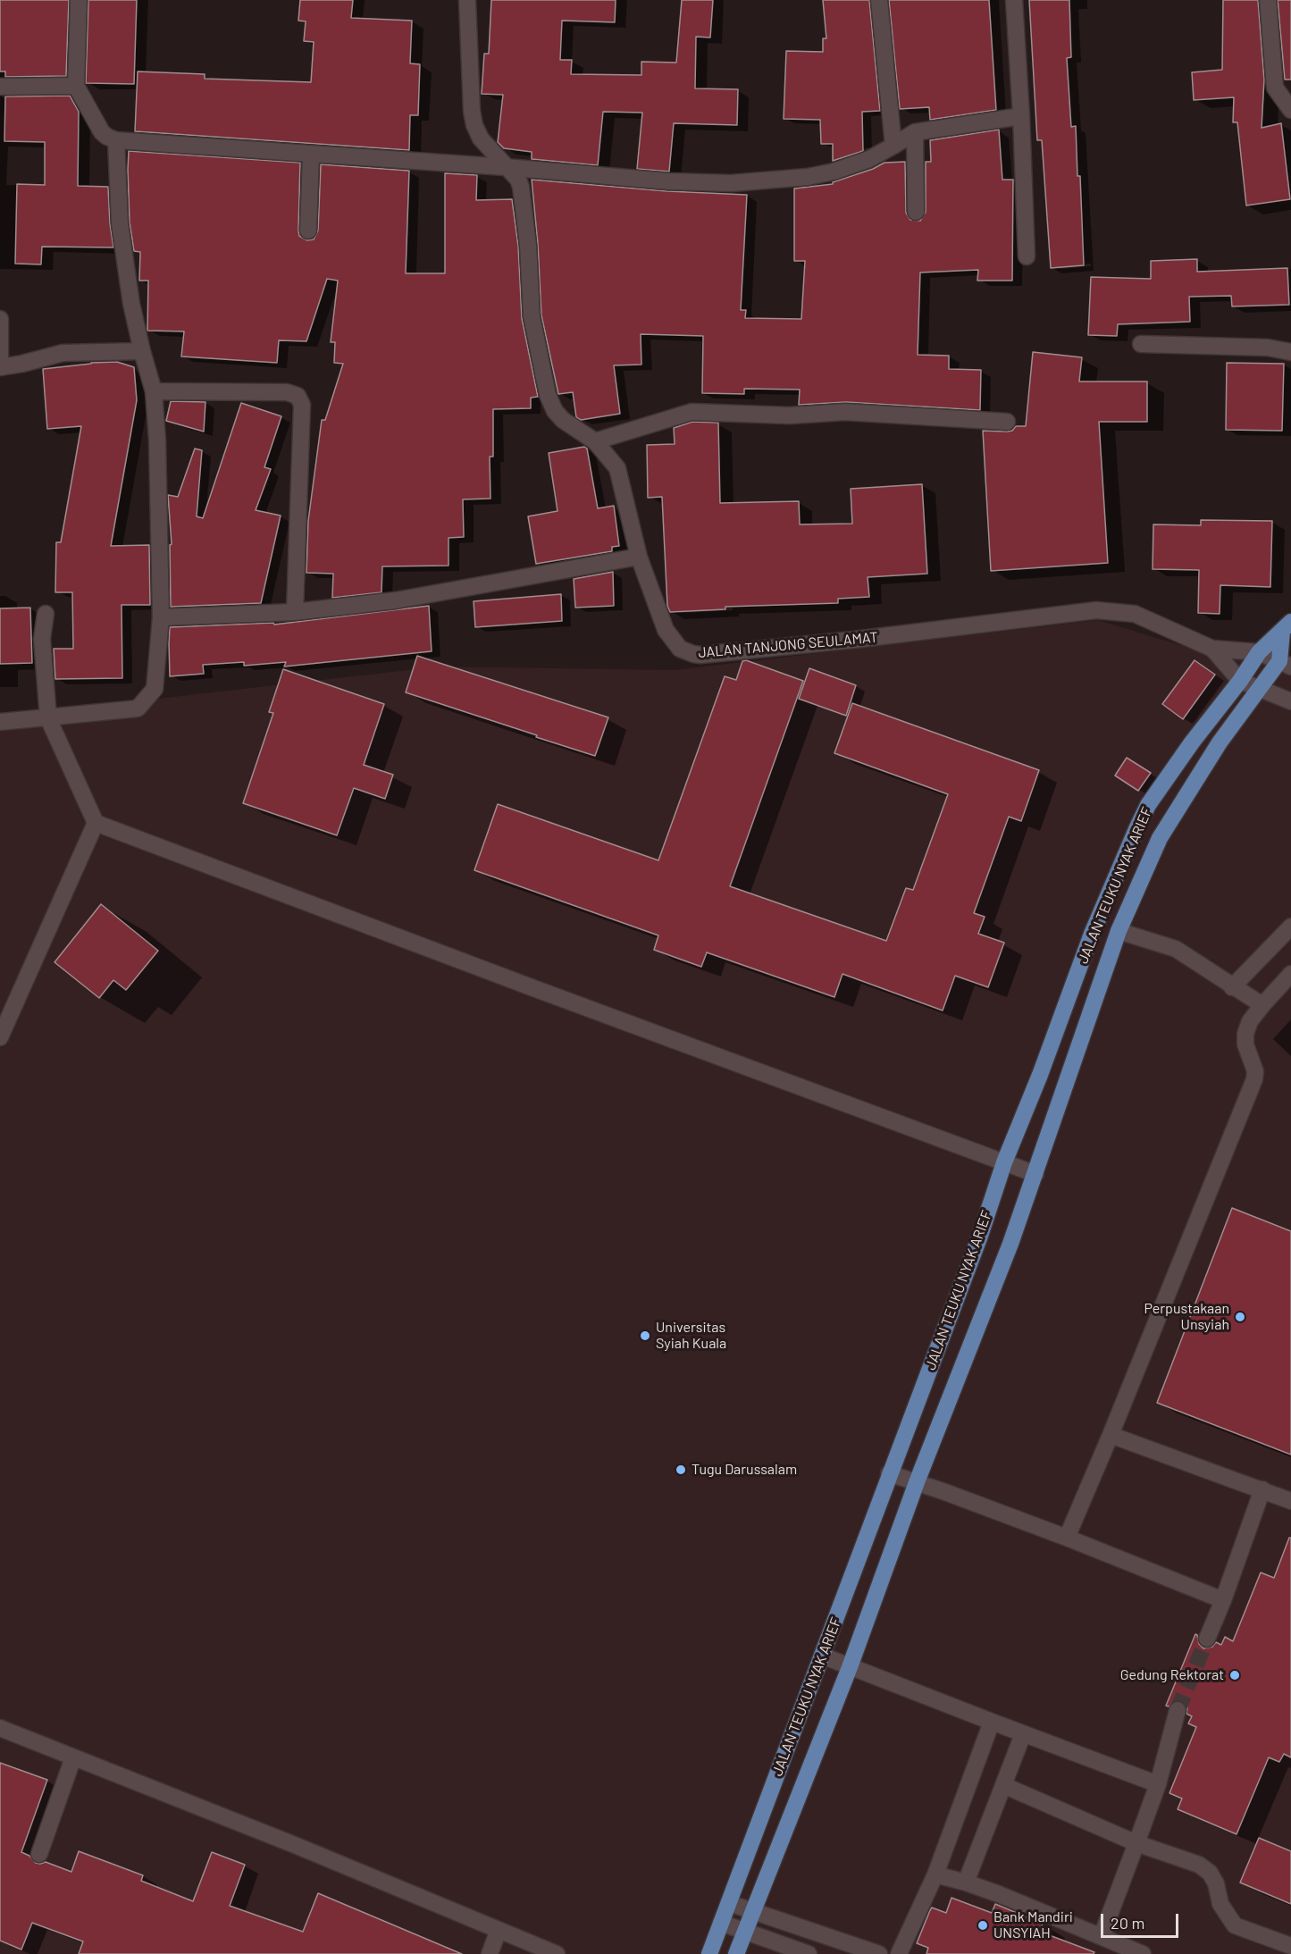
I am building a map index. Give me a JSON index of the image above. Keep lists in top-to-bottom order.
{
  "streets": {
    "main road": ["JALAN TEUKU NYAK ARIEF"],
    "street": ["JALAN TANJONG SEULAMAT"]
  },
  "crossings": [
    ["JALAN TANJONG SEULAMAT", "JALAN TEUKU NYAK ARIEF"]
  ],
  "places": [
    "Perpustakaan Unsyiah",
    "Universitas Syiah Kuala",
    "Tugu Darussalam",
    "Gedung Rektorat",
    "Bank Mandiri UNSYIAH"
  ],
  "scale_bar": "20 m"
}
